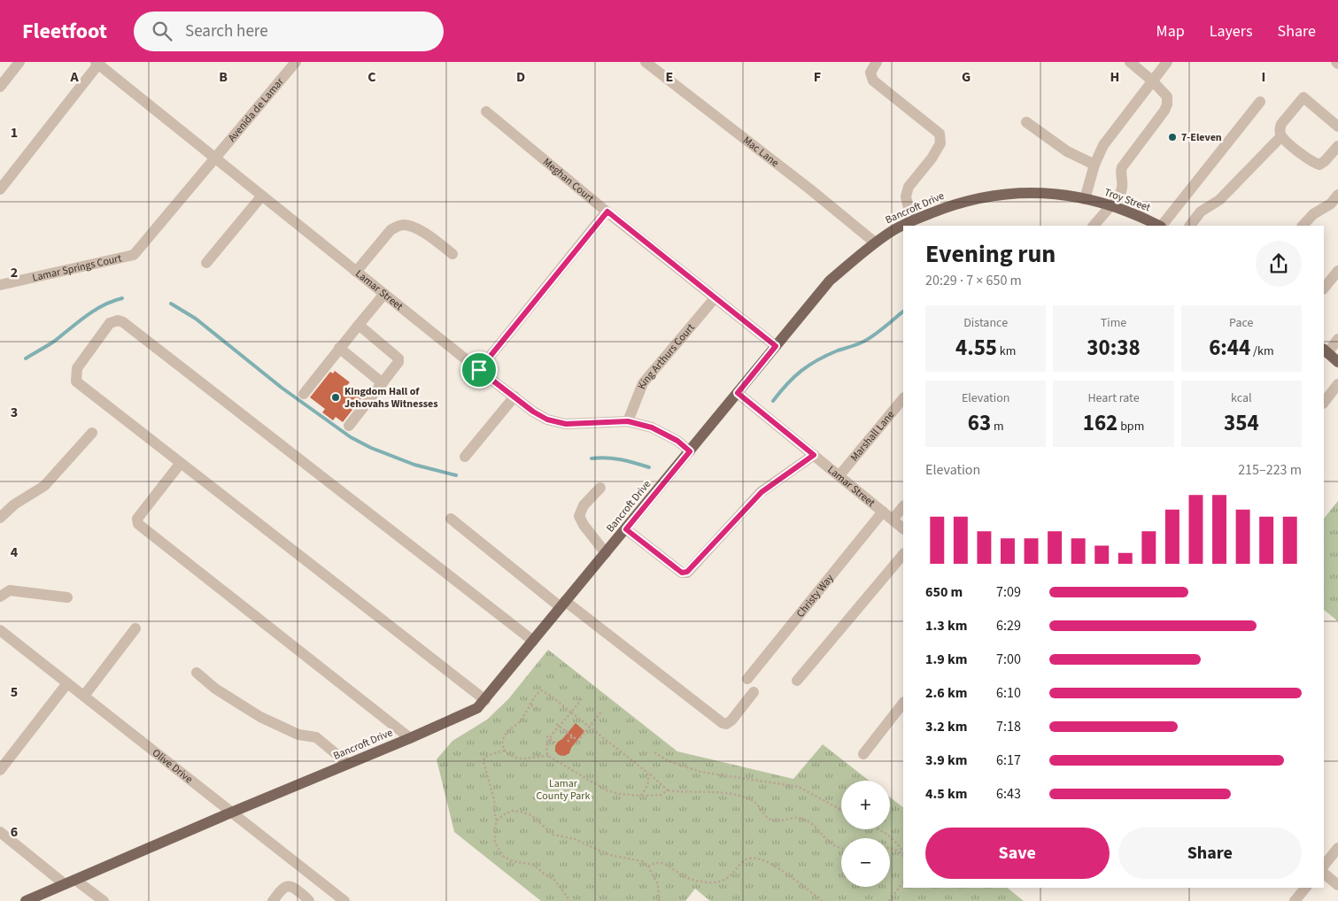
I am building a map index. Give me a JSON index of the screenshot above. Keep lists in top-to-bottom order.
{
  "streets": {
    "main road": ["Troy Street", "Bancroft Drive"],
    "street": [
      "Avenida de Lamar",
      "Mac Lane",
      "Meghan Court",
      "Lamar Springs Court",
      "Lamar Street",
      "King Arthurs Court",
      "Marshall Lane",
      "Christy Way",
      "Olive Drive"
    ]
  },
  "crossings": [
    ["Avenida de Lamar", "Lamar Springs Court"],
    ["Avenida de Lamar", "Lamar Street"],
    ["Mac Lane", "Bancroft Drive"],
    ["Meghan Court", "Bancroft Drive"],
    ["Meghan Court", "King Arthurs Court"],
    ["Troy Street", "Bancroft Drive"],
    ["Bancroft Drive", "Lamar Street"],
    ["Bancroft Drive", "Olive Drive"],
    ["Lamar Springs Court", "Lamar Street"],
    ["Lamar Street", "King Arthurs Court"],
    ["Lamar Street", "Marshall Lane"],
    ["Lamar Street", "Christy Way"]
  ],
  "parks": ["Lamar County Park"],
  "places": ["7-Eleven", "Kingdom Hall of Jehovahs Witnesses"],
  "page": {
    "header": "Fleetfoot",
    "search": "Search here",
    "nav": ["Map", "Layers", "Share"],
    "heading": ["Evening run", "20:29 · 7 × 650 m"],
    "stats": [
      ["Distance", "4.55 km"],
      ["Time", "30:38"],
      ["Pace", "6:44 /km"],
      ["Elevation", "63 m"],
      ["Heart rate", "162 bpm"],
      ["kcal", "354"]
    ],
    "chart": ["Elevation", "215–223 m"],
    "list": [
      {
        "name": "650 m",
        "note": "7:09"
      },
      {
        "name": "1.3 km",
        "note": "6:29"
      },
      {
        "name": "1.9 km",
        "note": "7:00"
      },
      {
        "name": "2.6 km",
        "note": "6:10"
      },
      {
        "name": "3.2 km",
        "note": "7:18"
      },
      {
        "name": "3.9 km",
        "note": "6:17"
      },
      {
        "name": "4.5 km",
        "note": "6:43"
      }
    ],
    "map_buttons": ["+", "−"],
    "buttons": ["Save", "Share"]
  },
  "grid": {
    "columns": [
      "A",
      "B",
      "C",
      "D",
      "E",
      "F",
      "G",
      "H",
      "I"
    ],
    "rows": [
      "1",
      "2",
      "3",
      "4",
      "5",
      "6"
    ]
  }
}
